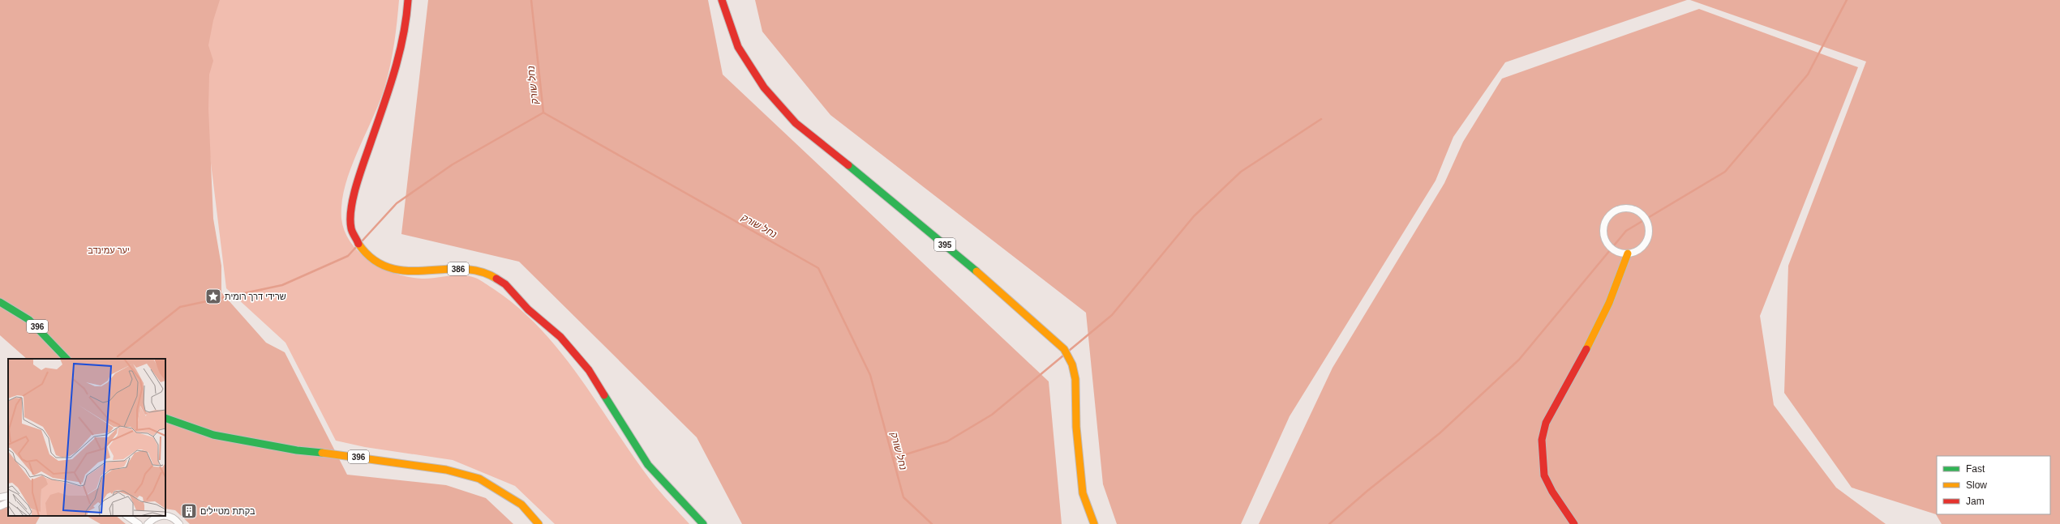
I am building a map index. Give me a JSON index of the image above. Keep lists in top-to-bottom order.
{
  "streets": {
    "main road": ["395", "386", "396"]
  },
  "water": ["נחל שורק"],
  "parks": ["יער עמינדב"],
  "places": {
    "place": ["שרידי דרך רומית"],
    "building": ["בקתת מטיילים"]
  },
  "legend": ["Fast", "Slow", "Jam"]
}
